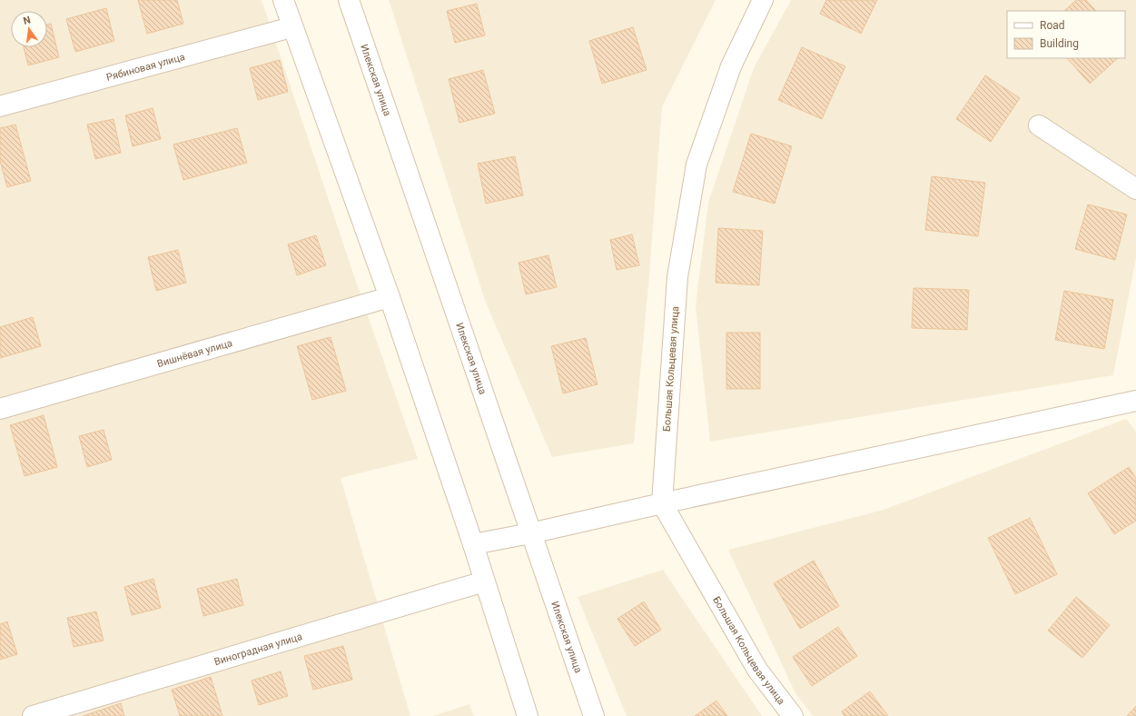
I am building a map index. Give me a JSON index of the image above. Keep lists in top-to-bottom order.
{
  "streets": {
    "street": [
      "Рябиновая улица",
      "Илекская улица",
      "Вишнёвая улица",
      "Большая Кольцевая улица",
      "Виноградная улица"
    ]
  },
  "legend": ["Road", "Building"],
  "north": "top"
}
